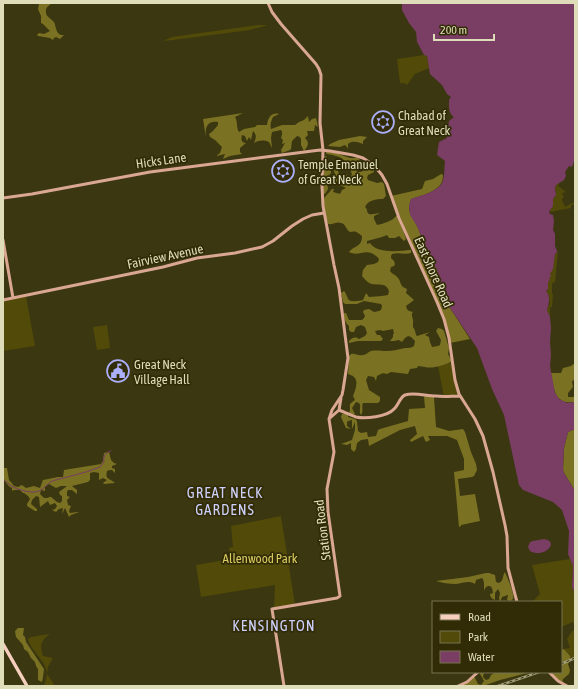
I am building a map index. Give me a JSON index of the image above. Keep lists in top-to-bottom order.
{
  "streets": {
    "street": [
      "Hicks Lane",
      "Fairview Avenue",
      "East Shore Road",
      "Station Road"
    ]
  },
  "crossings": [
    ["Hicks Lane", "East Shore Road"]
  ],
  "districts": ["GREAT NECK GARDENS", "KENSINGTON"],
  "parks": ["Allenwood Park"],
  "places": {
    "synagogue": ["Chabad of Great Neck", "Temple Emanuel of Great Neck"],
    "public building": ["Great Neck Village Hall"]
  },
  "legend": ["Road", "Park", "Water"],
  "scale_bar": "200 m"
}
